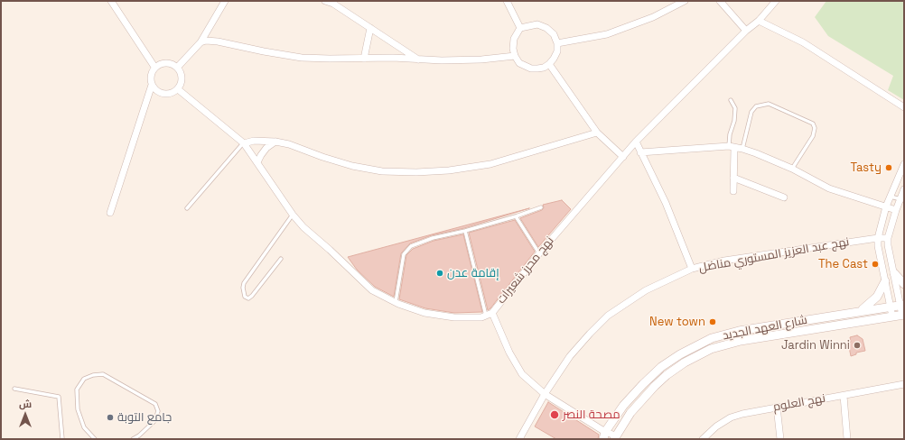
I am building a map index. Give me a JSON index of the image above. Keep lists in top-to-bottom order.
{
  "streets": {
    "main road": ["شارع العهد الجديد"],
    "street": ["نهج عبد العزيز المستوري مناضل", "نهج محرز شعيرات", "نهج العلوم"]
  },
  "crossings": [
    ["نهج عبد العزيز المستوري مناضل", "نهج محرز شعيرات"],
    ["نهج محرز شعيرات", "شارع العهد الجديد"]
  ],
  "places": [
    "Tasty",
    "The Cast",
    "إقامة عدن",
    "New town",
    "Jardin Winni",
    "مصحة النصر",
    "جامع التوبة"
  ],
  "north": "top"
}
